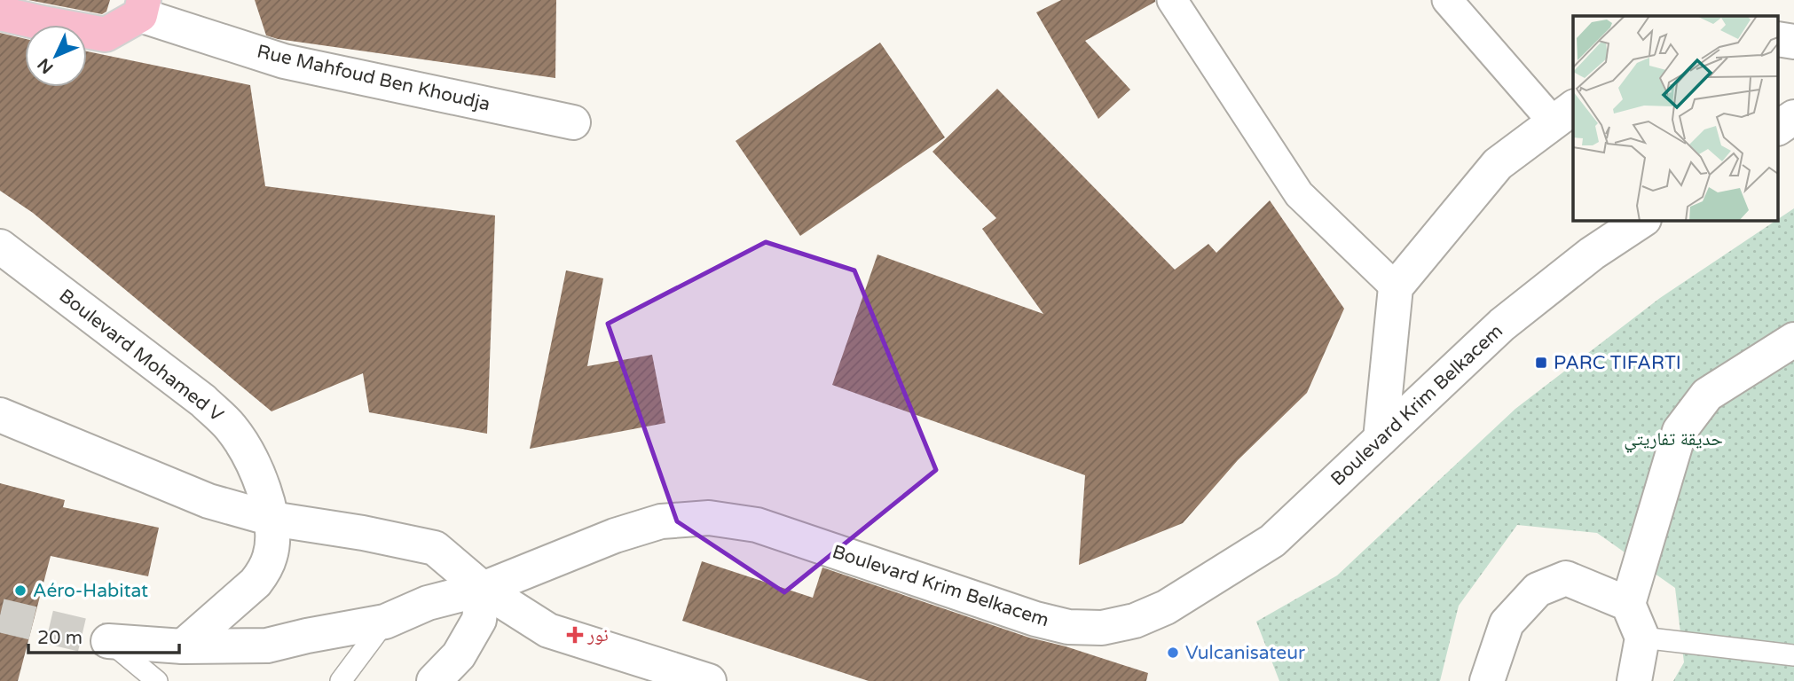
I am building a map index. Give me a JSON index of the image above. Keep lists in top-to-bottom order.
{
  "streets": {
    "main road": ["Rue Mahfoud Ben Khoudja", "Boulevard Mohamed V", "Boulevard Krim Belkacem"]
  },
  "parks": ["حديقة تفاريتي"],
  "places": {
    "transit": ["PARC TIFARTI"],
    "other": ["Aéro-Habitat", "Vulcanisateur"],
    "health": ["نور"]
  },
  "scale_bar": "20 m",
  "north": "bottom left"
}
